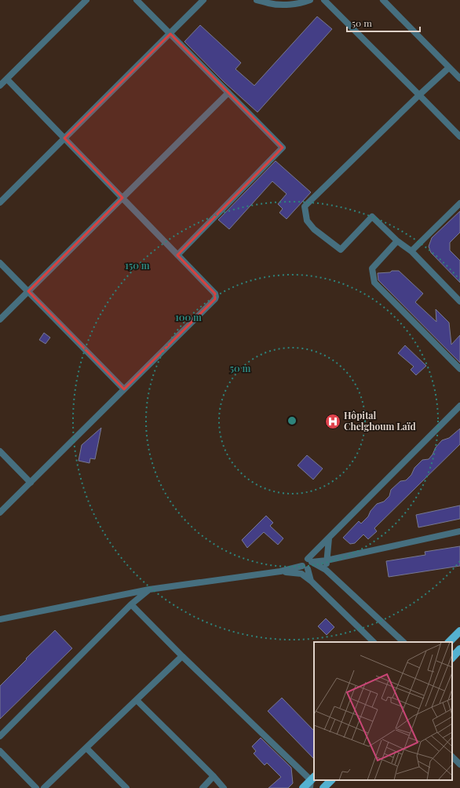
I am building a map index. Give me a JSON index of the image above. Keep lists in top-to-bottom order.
{
  "places": {
    "hospital": ["Hôpital Chelghoum Laïd"]
  },
  "scale_bar": "50 m",
  "rings": ["150 m", "100 m", "50 m"]
}
